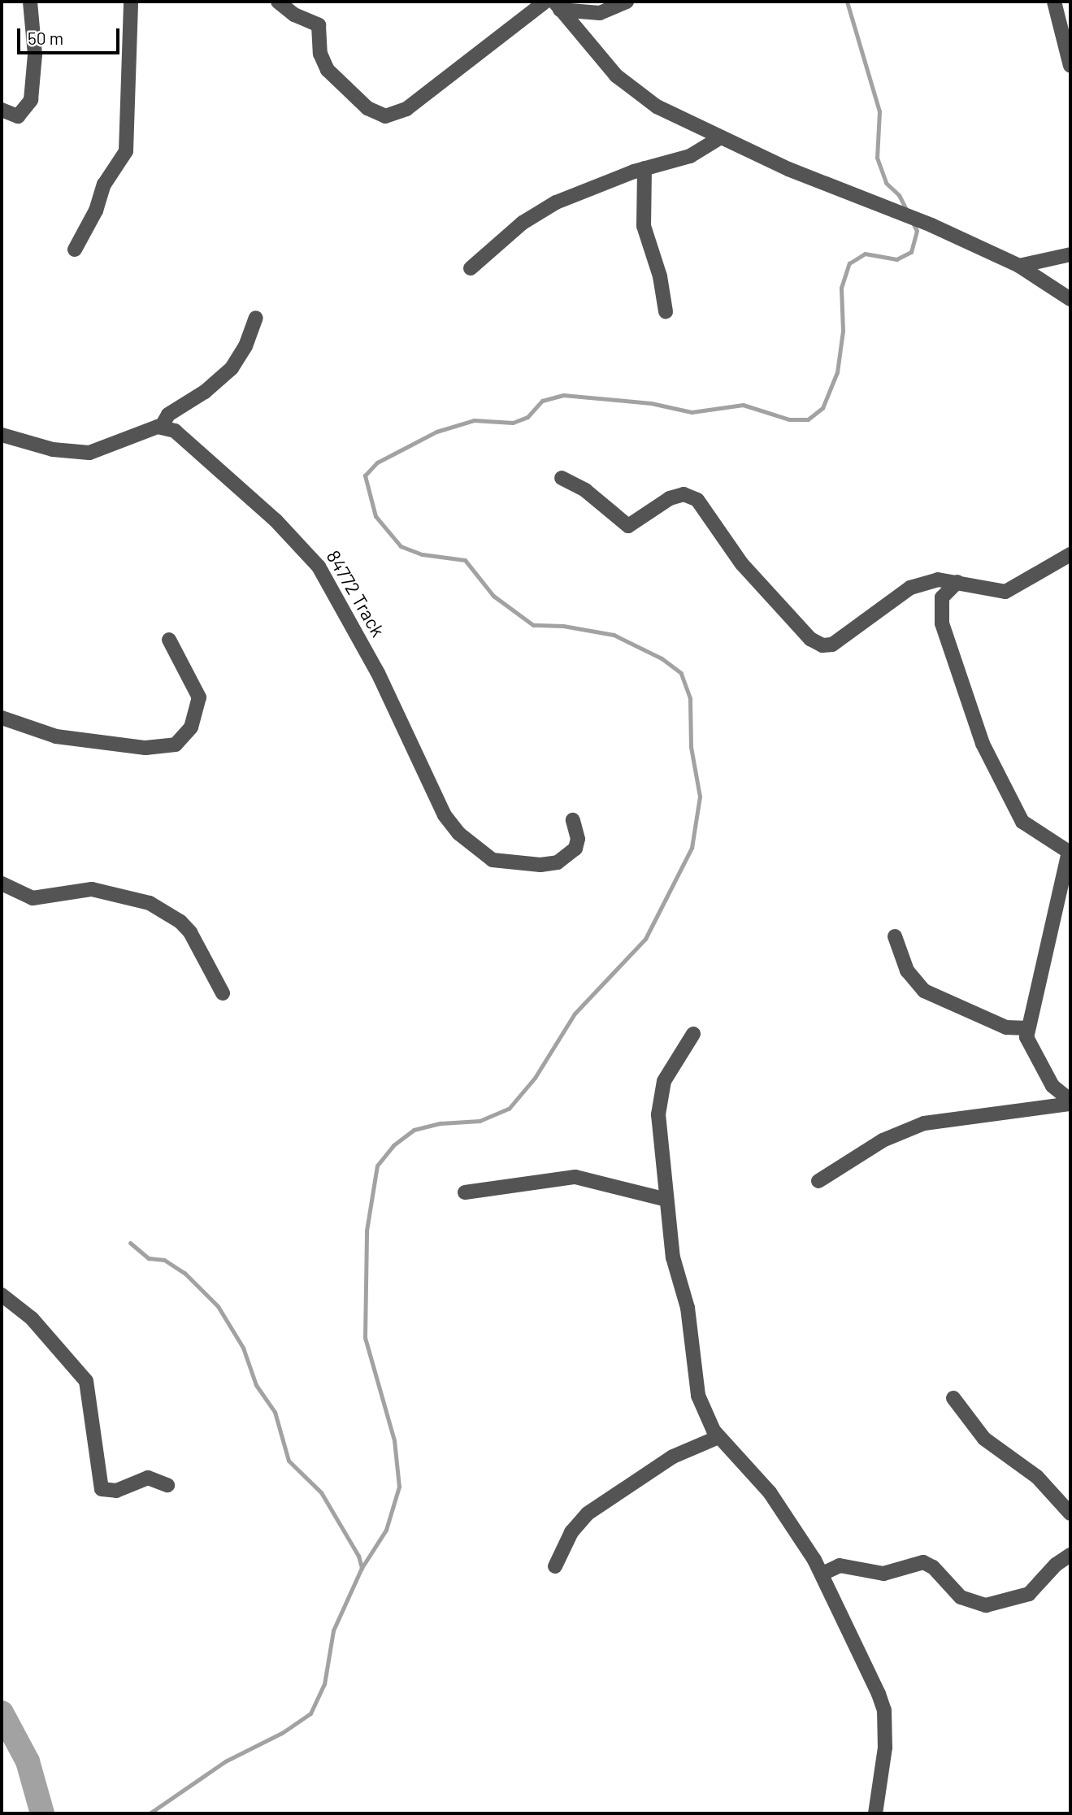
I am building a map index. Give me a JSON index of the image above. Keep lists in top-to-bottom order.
{
  "streets": {
    "street": ["84772 Track"]
  },
  "scale_bar": "50 m"
}
